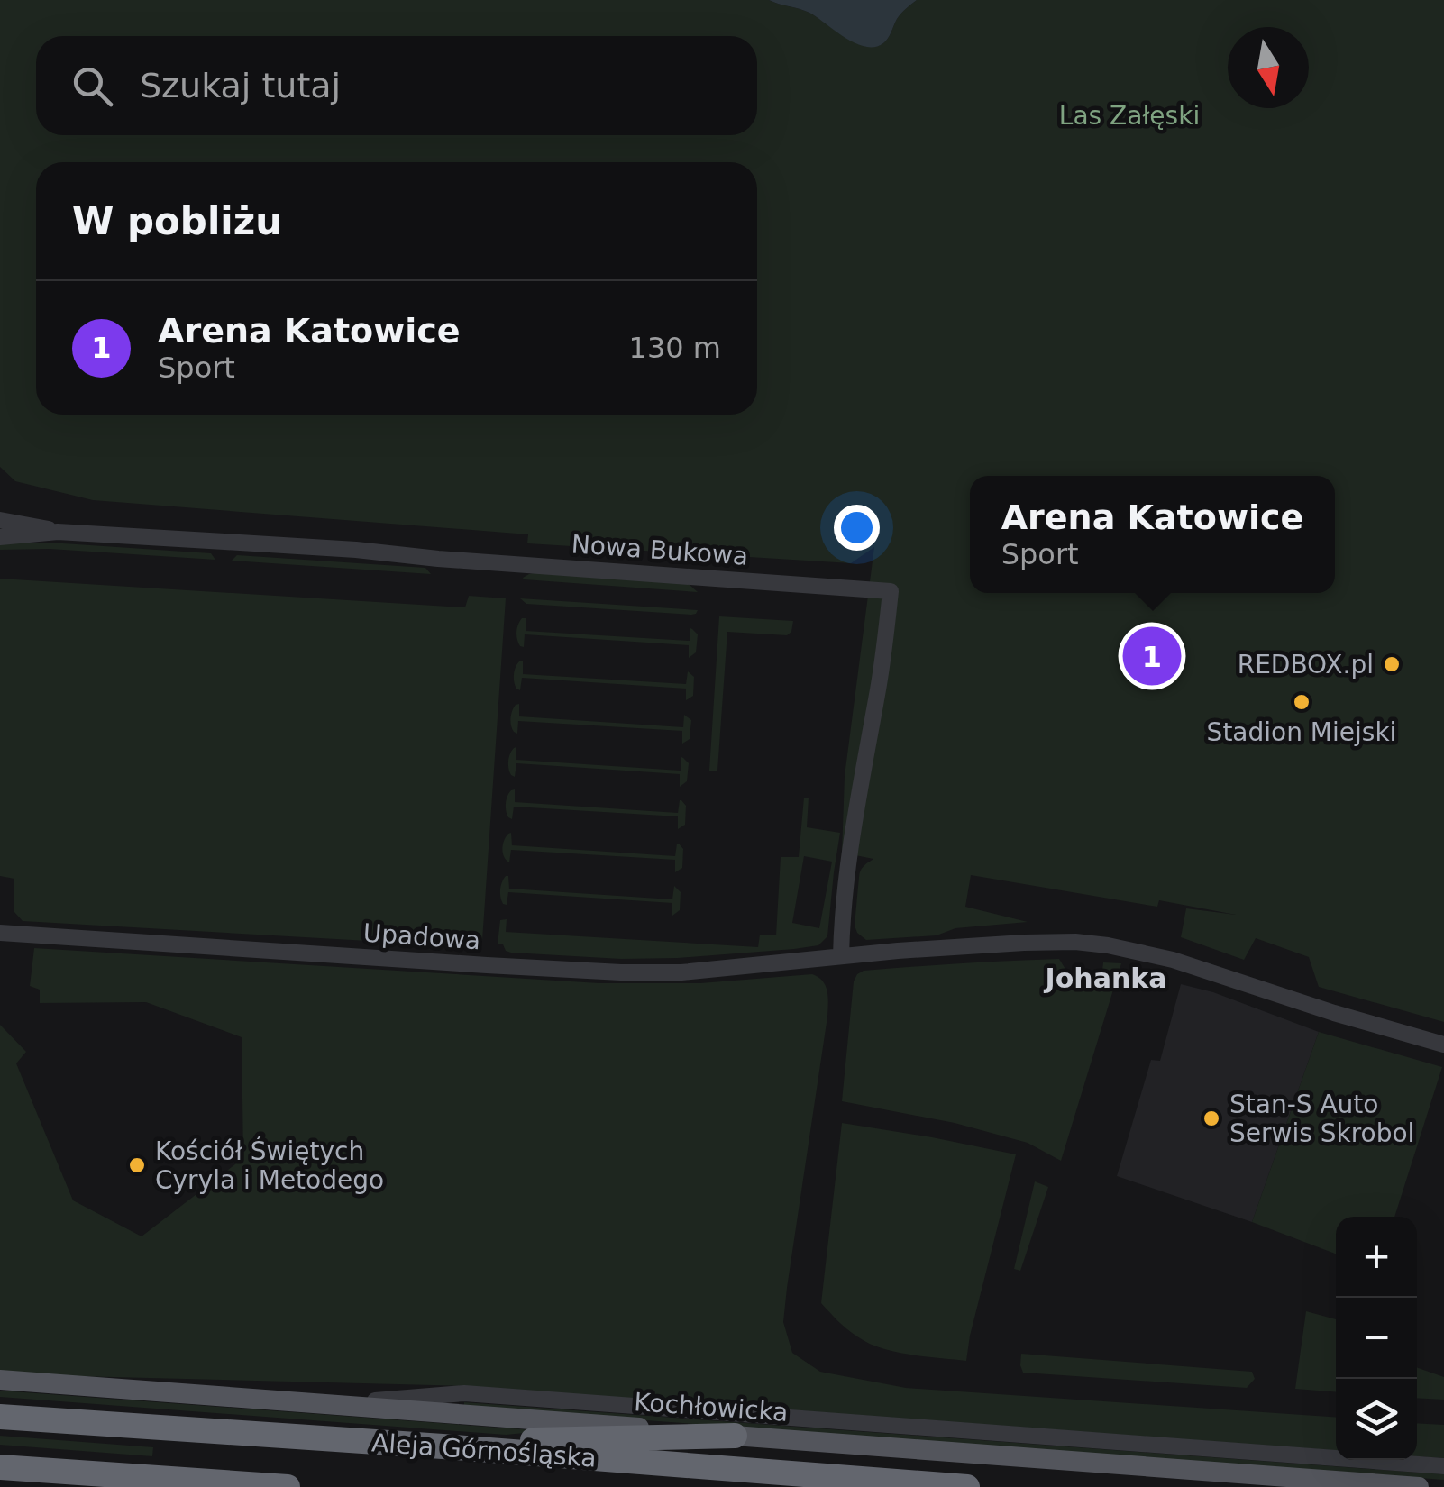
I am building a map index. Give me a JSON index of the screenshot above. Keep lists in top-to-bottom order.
{
  "streets": {
    "highway": ["Aleja Górnośląska"],
    "main road": ["Kochłowicka"],
    "street": ["Nowa Bukowa", "Upadowa"]
  },
  "crossings": [
    ["Nowa Bukowa", "Upadowa"]
  ],
  "districts": ["Johanka"],
  "parks": ["Las Załęski"],
  "places": [
    "REDBOX.pl",
    "Stadion Miejski",
    "Stan-S Auto Serwis Skrobol",
    "Kościół Świętych Cyryla i Metodego"
  ],
  "north": "bottom",
  "page": {
    "search": "Szukaj tutaj",
    "heading": "W pobliżu",
    "list": [
      {
        "mark": "1",
        "name": "Arena Katowice",
        "note": "Sport",
        "value": "130 m"
      }
    ],
    "popup": ["Arena Katowice", "Sport"],
    "pins": "1",
    "map_buttons": ["+", "−"]
  }
}
